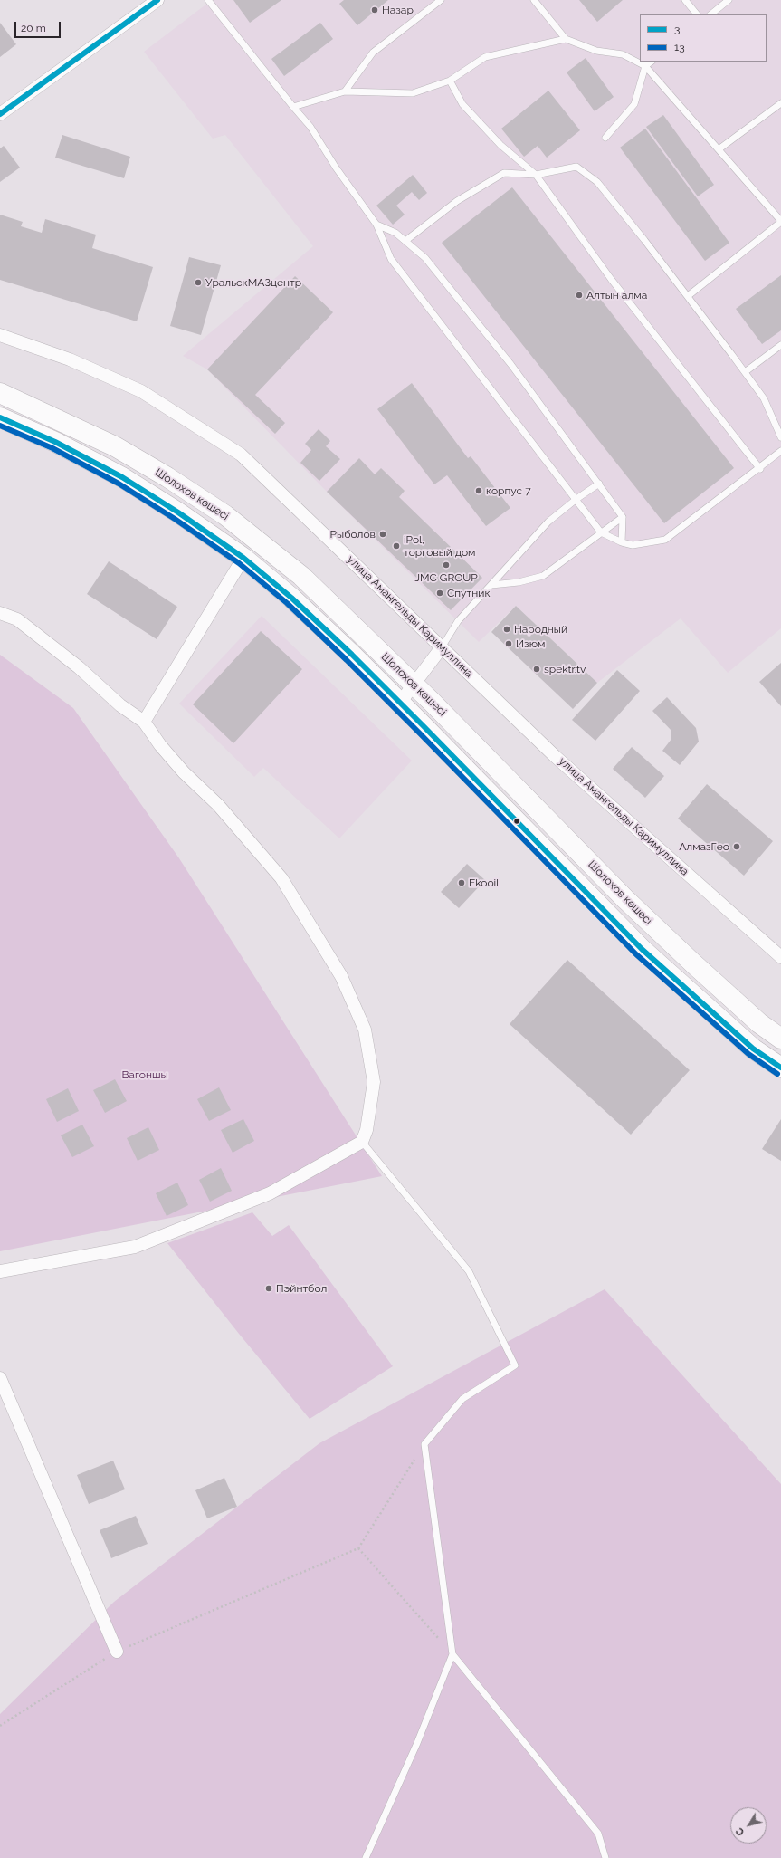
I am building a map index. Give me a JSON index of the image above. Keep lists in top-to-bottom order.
{
  "streets": {
    "highway": ["Шолохов көшесі"],
    "street": ["улица Амангельды Каримуллина"]
  },
  "parks": ["Вагоншы"],
  "places": [
    "Назар",
    "УральскМАЗцентр",
    "Алтын алма",
    "корпус 7",
    "Рыболов",
    "iPol, торговый дом",
    "JMC GROUP",
    "Спутник",
    "Народный",
    "Изюм",
    "spektr.tv",
    "АлмазГео",
    "Ekooil",
    "Пэйнтбол"
  ],
  "lines": ["transit line 3", "transit line 13"],
  "legend": ["3", "13"],
  "scale_bar": "20 m",
  "north": "bottom left"
}
